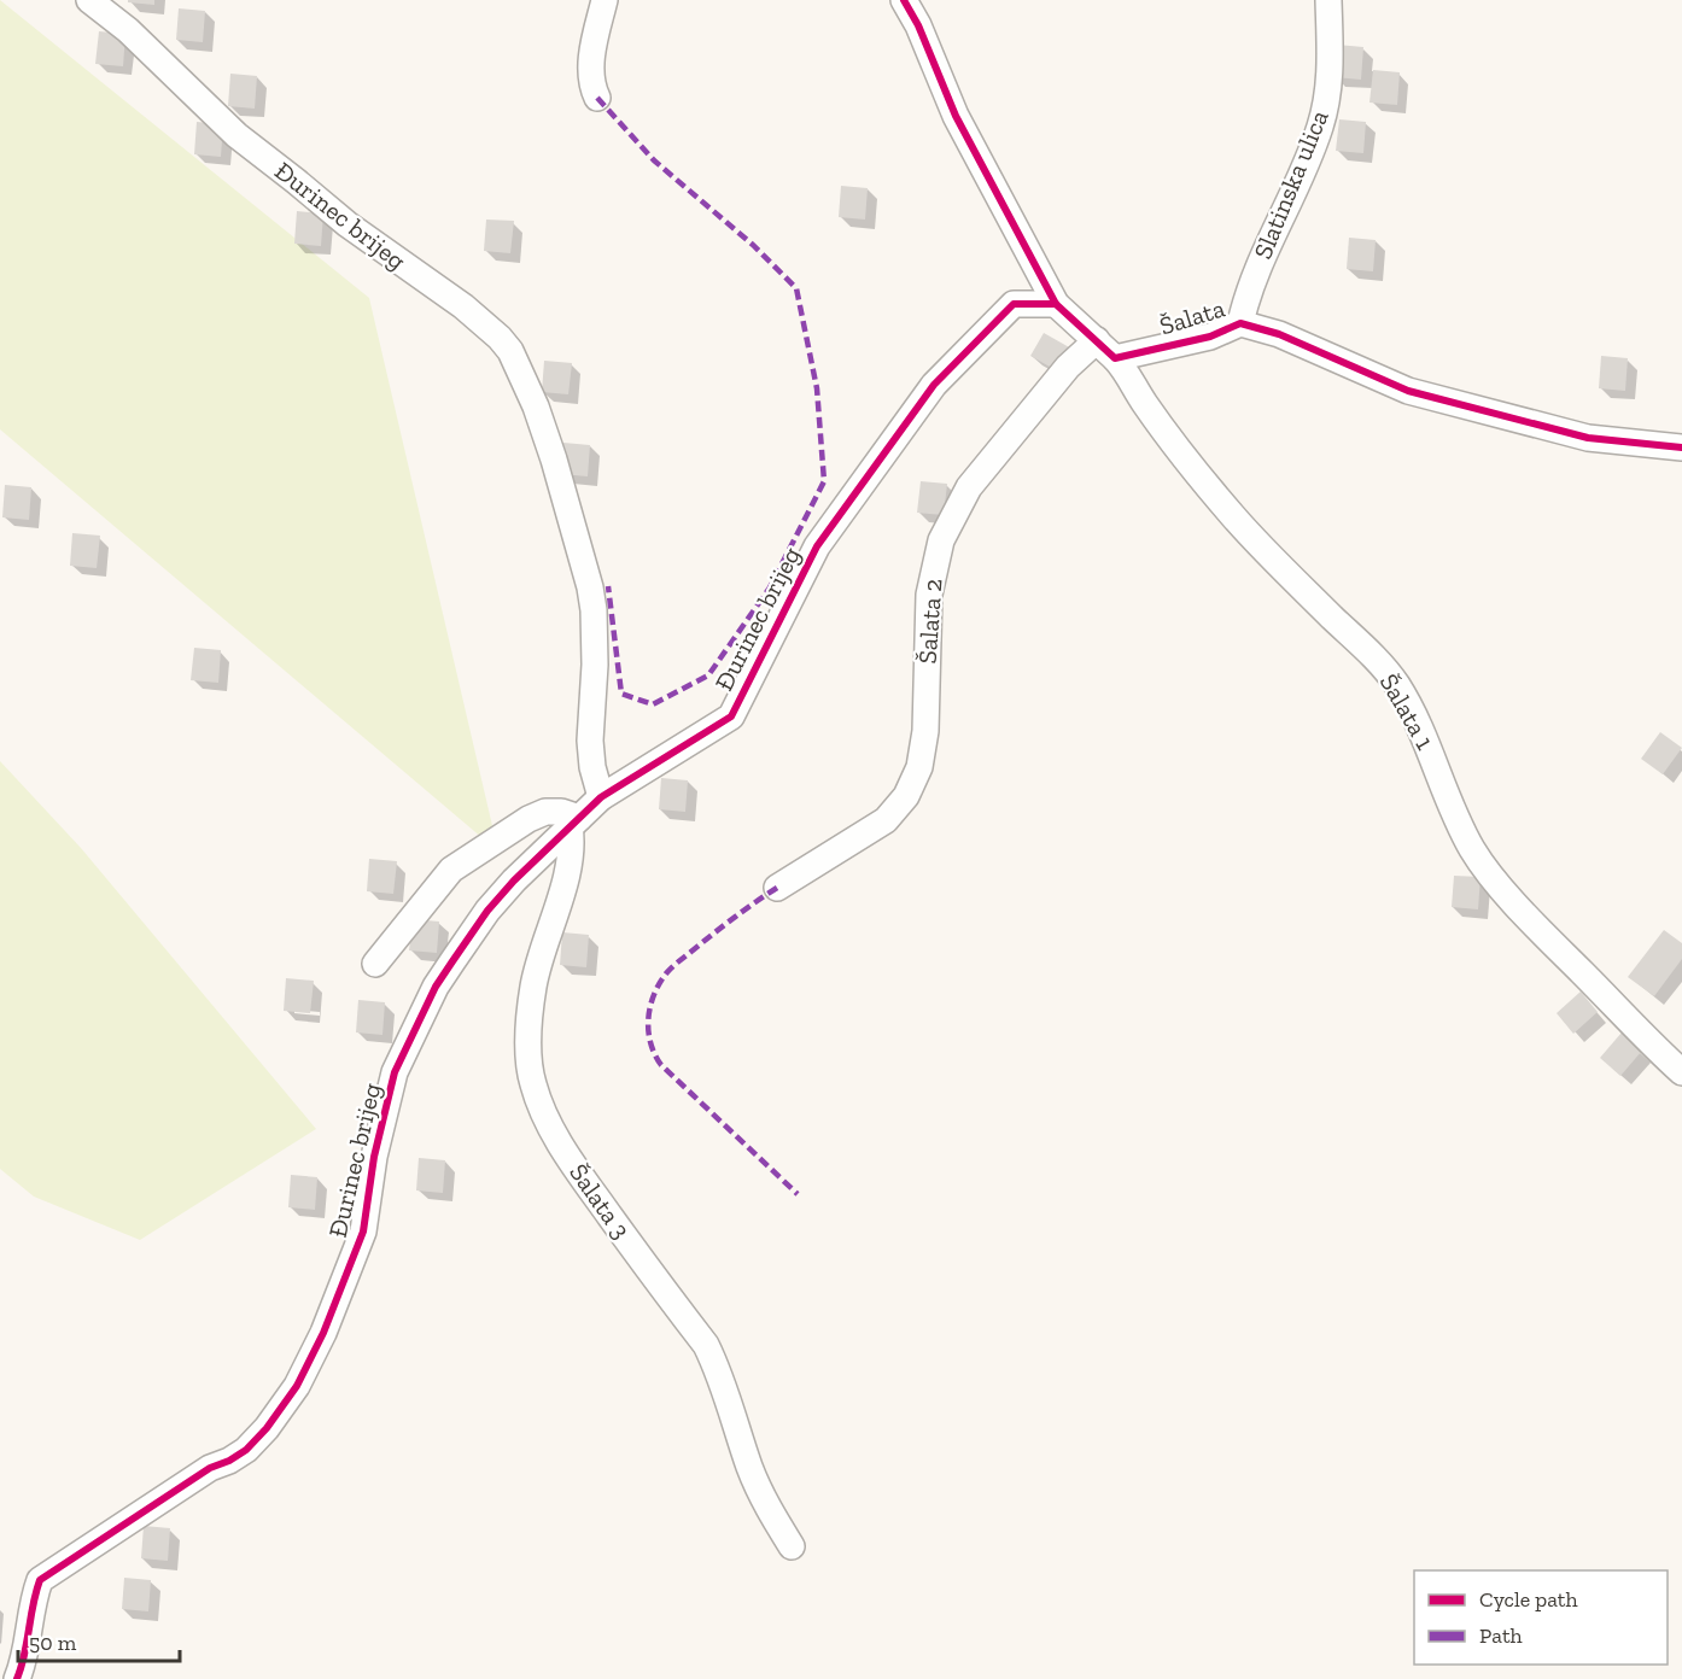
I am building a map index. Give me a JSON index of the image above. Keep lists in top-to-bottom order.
{
  "streets": {
    "street": [
      "Slatinska ulica",
      "Đurinec brijeg",
      "Šalata",
      "Šalata 2",
      "Šalata 1",
      "Šalata 3"
    ]
  },
  "crossings": [
    ["Slatinska ulica", "Šalata"],
    ["Đurinec brijeg", "Šalata 3"],
    ["Šalata", "Šalata 1"]
  ],
  "legend": ["Cycle path", "Path"],
  "scale_bar": "50 m"
}
